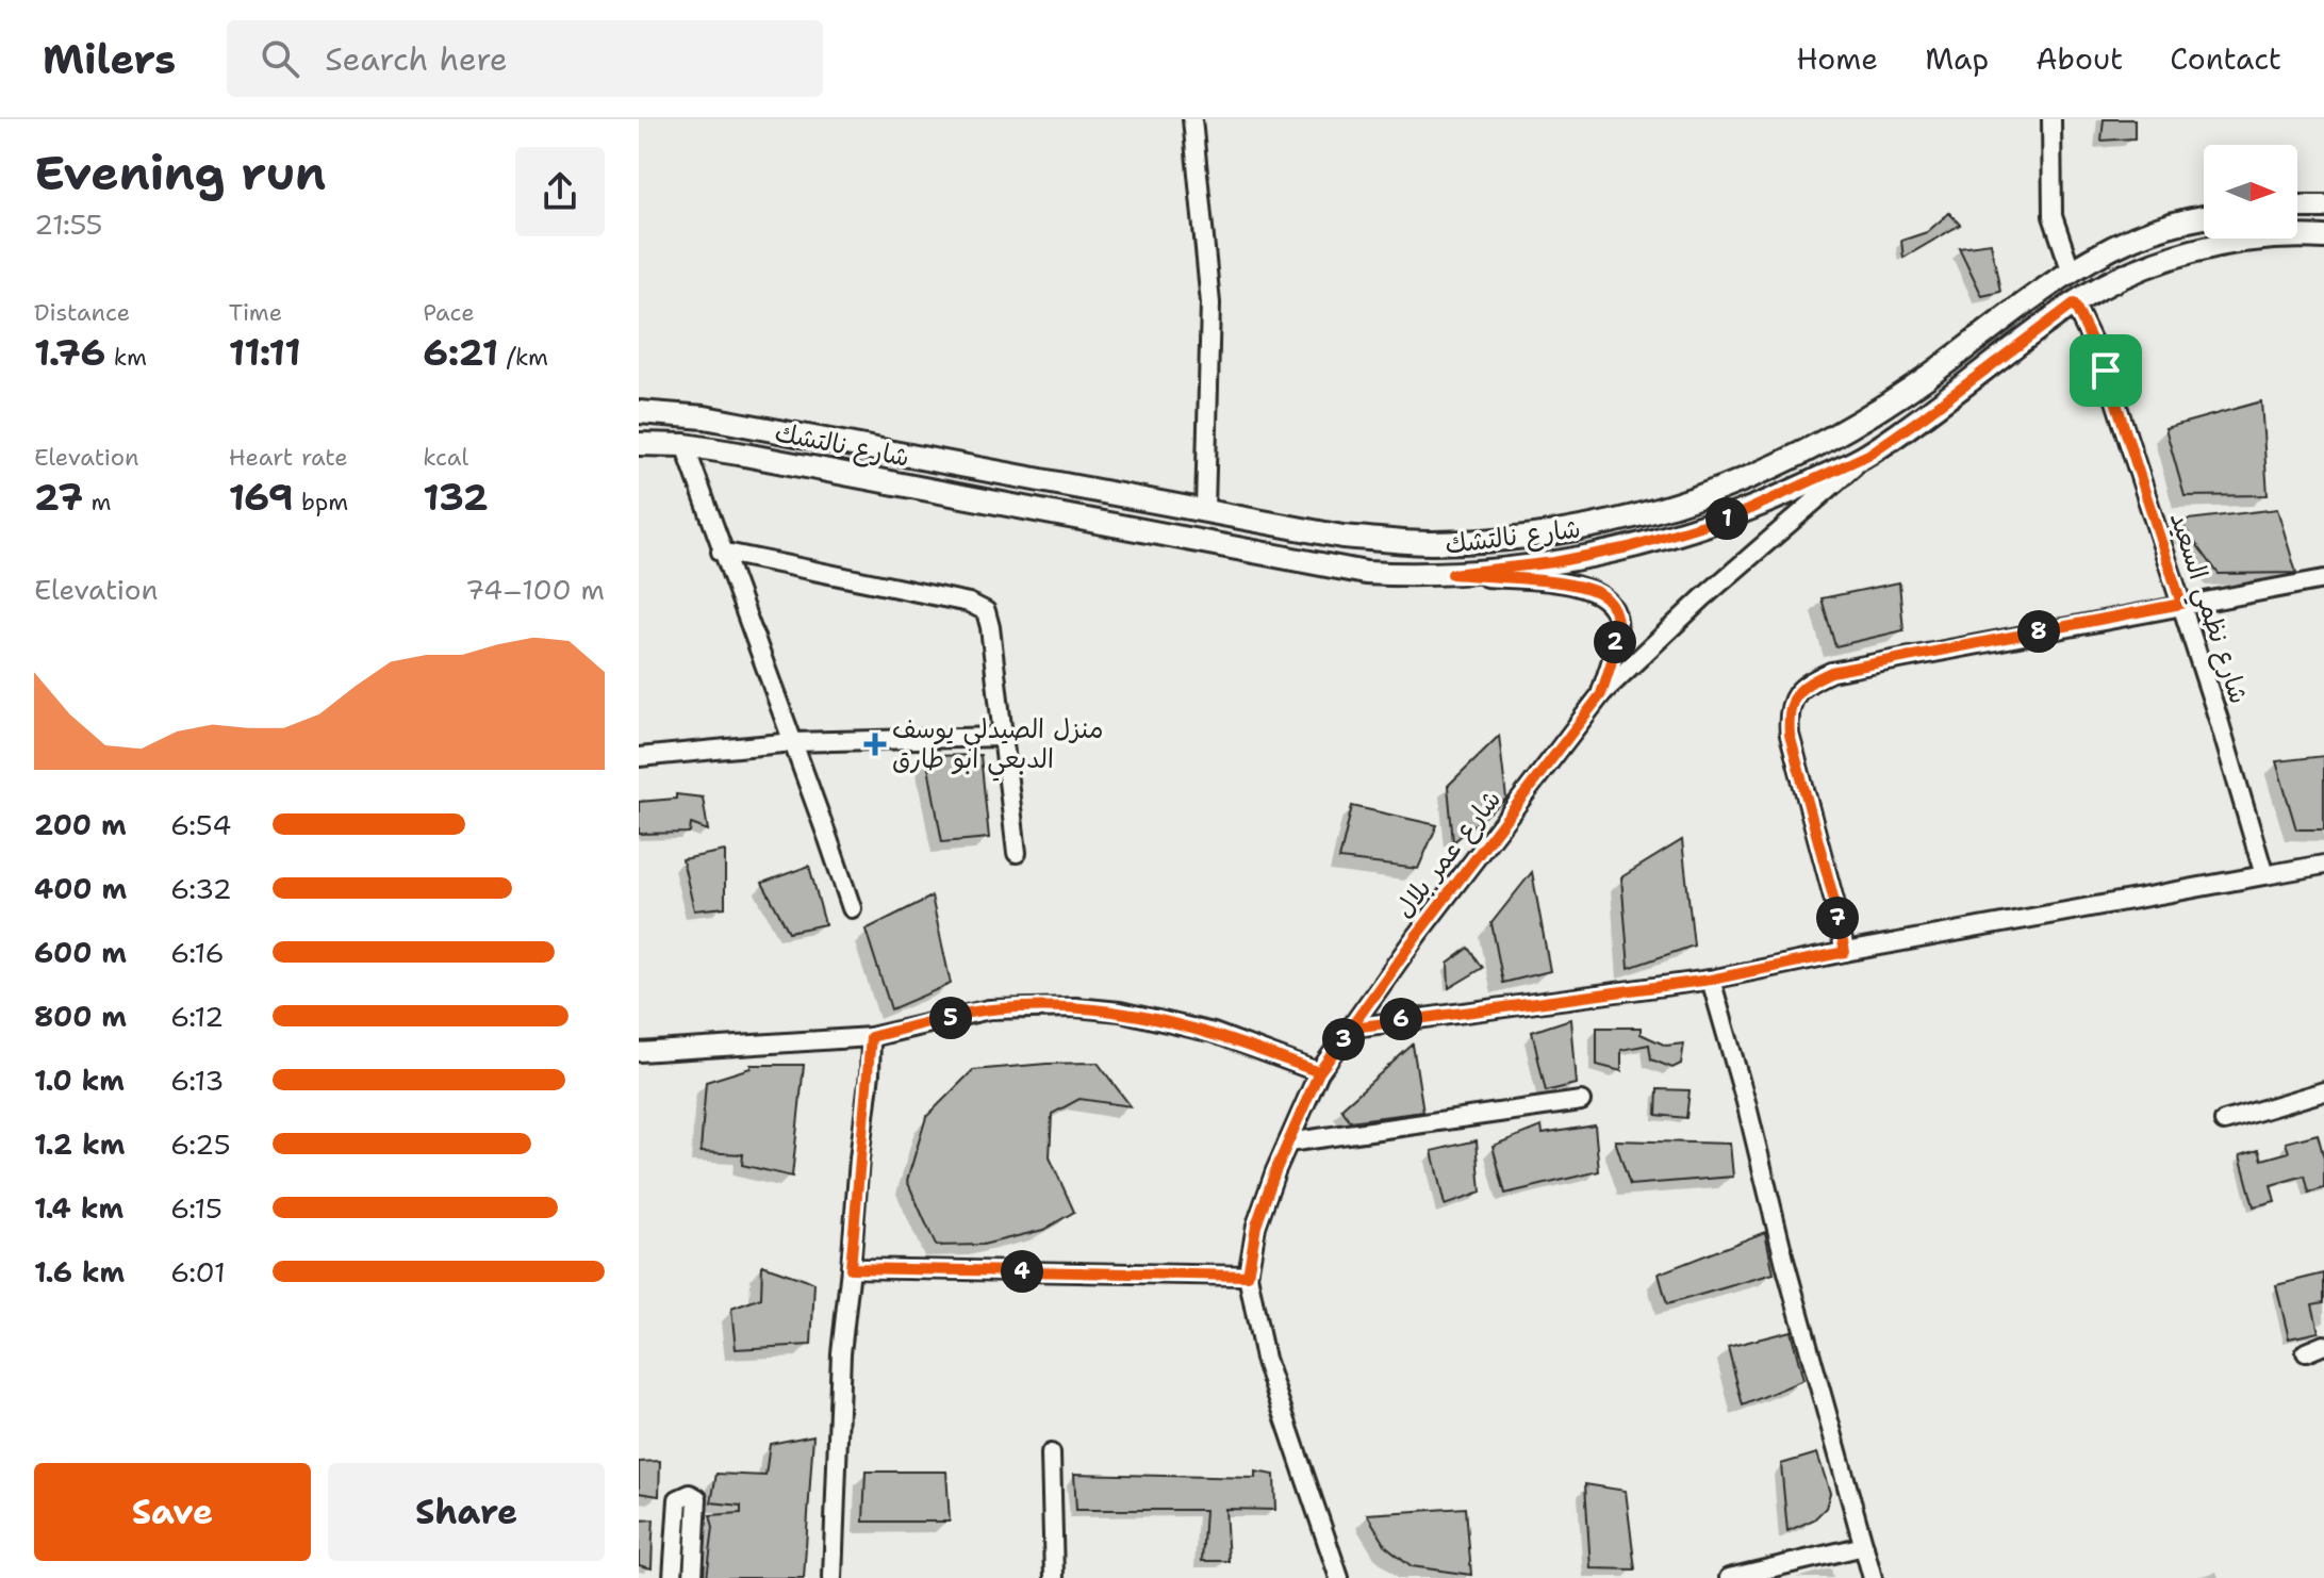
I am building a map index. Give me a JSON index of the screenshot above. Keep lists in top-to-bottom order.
{
  "streets": {
    "main road": ["شارع نالتشك"],
    "street": ["شارع نظمي السعيد", "شارع عمر بلال"]
  },
  "crossings": [
    ["شارع نالتشك", "شارع نظمي السعيد"],
    ["شارع نالتشك", "شارع عمر بلال"]
  ],
  "places": {
    "health": ["منزل الصيدلي يوسف الدبعي ابو طارق"]
  },
  "north": "right",
  "page": {
    "header": "Milers",
    "search": "Search here",
    "nav": [
      "Home",
      "Map",
      "About",
      "Contact"
    ],
    "heading": ["Evening run", "21:55"],
    "stats": [
      ["Distance", "1.76 km"],
      ["Time", "11:11"],
      ["Pace", "6:21 /km"],
      ["Elevation", "27 m"],
      ["Heart rate", "169 bpm"],
      ["kcal", "132"]
    ],
    "pins": [
      "1",
      "8",
      "2",
      "7",
      "5",
      "6",
      "3",
      "4"
    ],
    "chart": ["Elevation", "74–100 m"],
    "list": [
      {
        "name": "200 m",
        "note": "6:54"
      },
      {
        "name": "400 m",
        "note": "6:32"
      },
      {
        "name": "600 m",
        "note": "6:16"
      },
      {
        "name": "800 m",
        "note": "6:12"
      },
      {
        "name": "1.0 km",
        "note": "6:13"
      },
      {
        "name": "1.2 km",
        "note": "6:25"
      },
      {
        "name": "1.4 km",
        "note": "6:15"
      },
      {
        "name": "1.6 km",
        "note": "6:01"
      }
    ],
    "buttons": ["Save", "Share"]
  }
}
